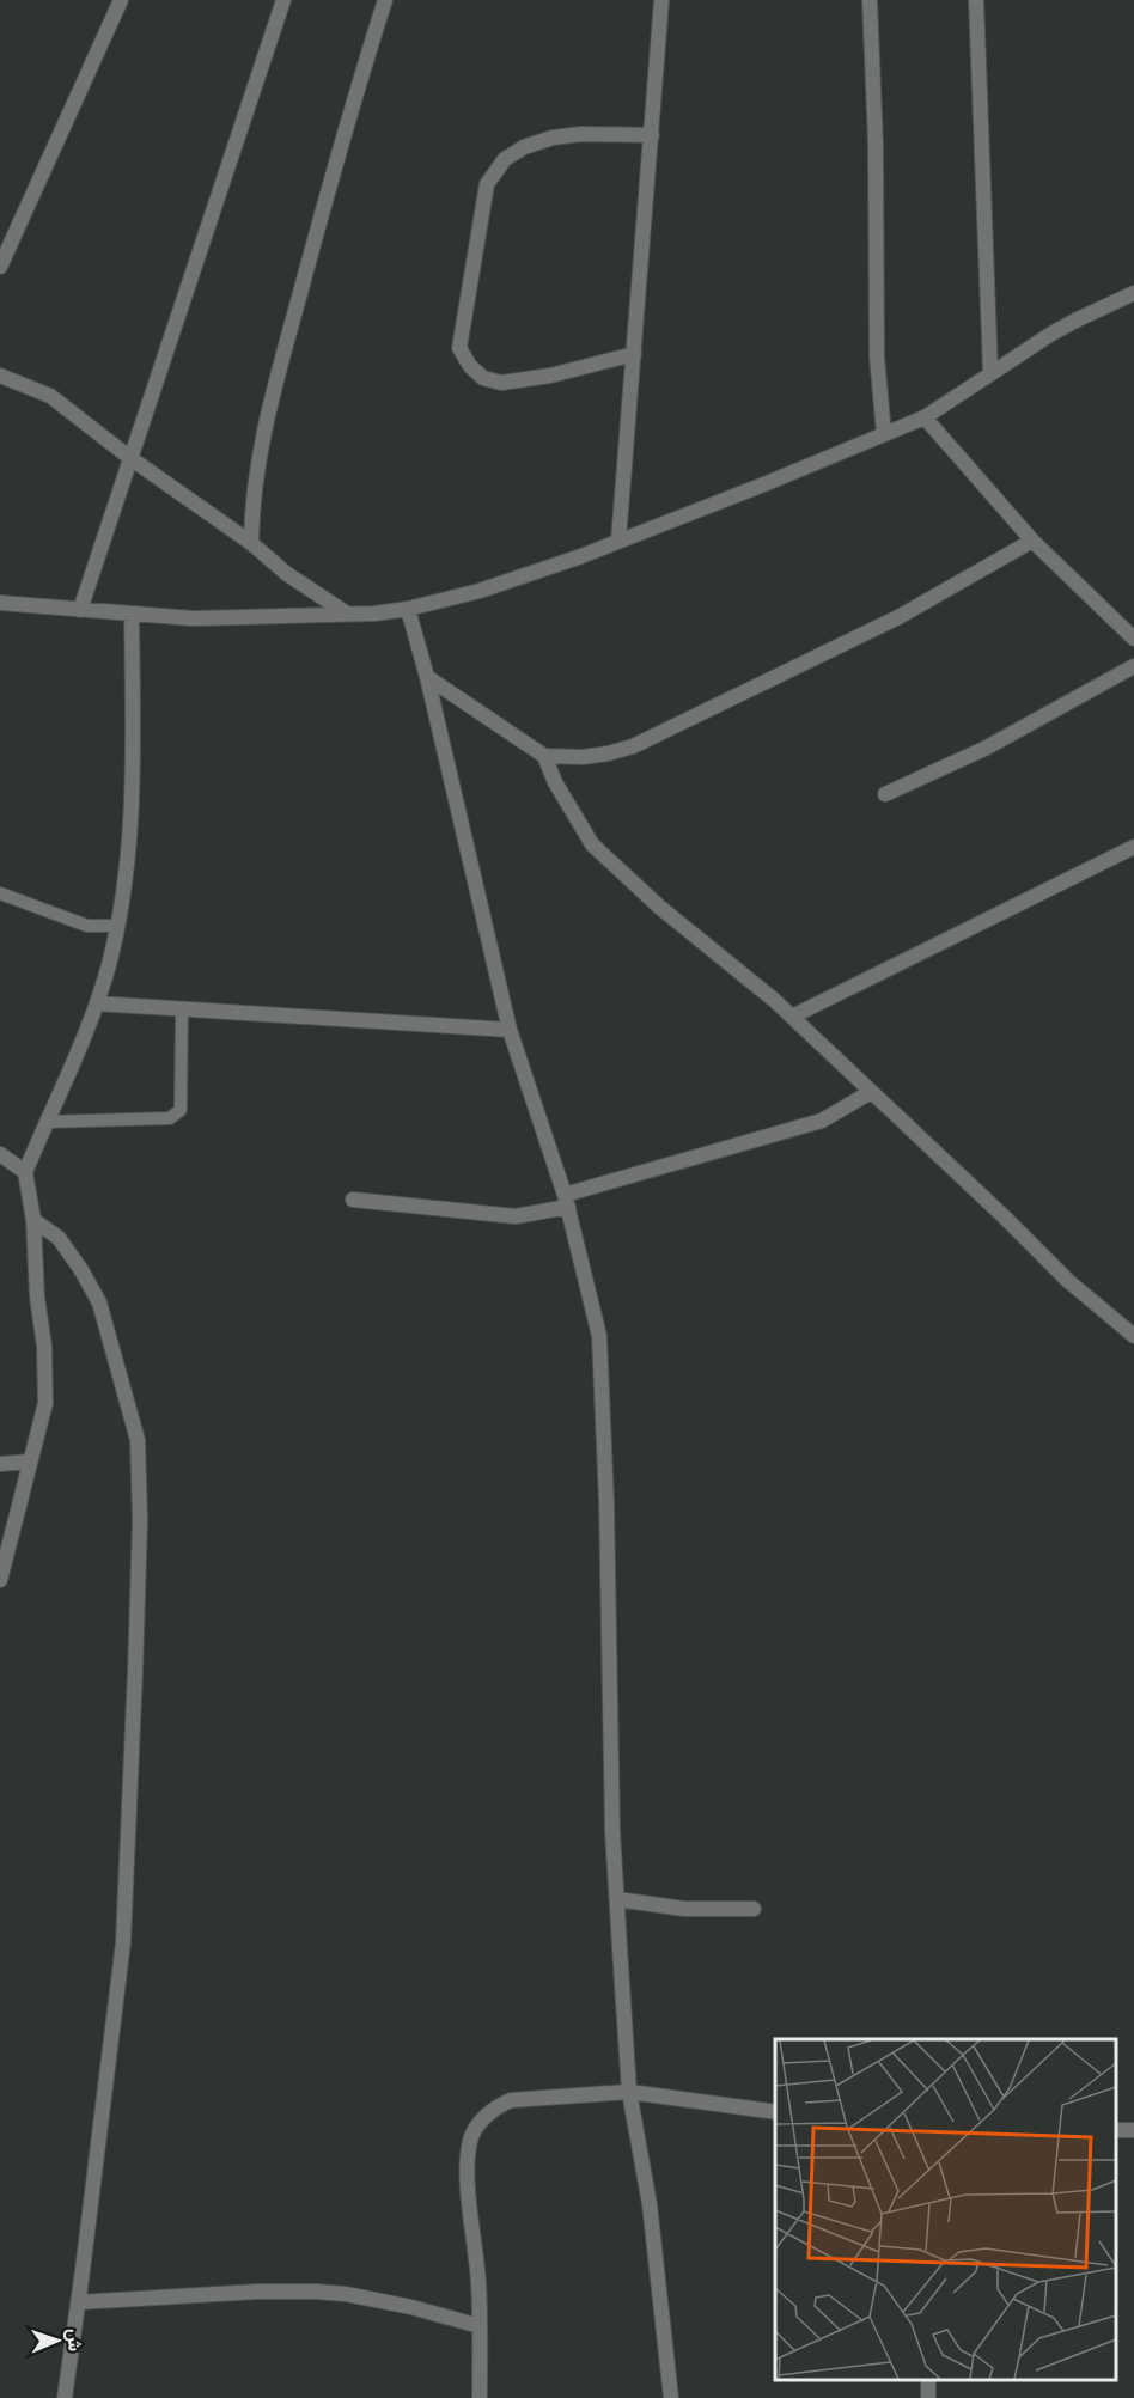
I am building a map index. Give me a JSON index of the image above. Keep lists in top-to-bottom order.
{
  "north": "right"
}
